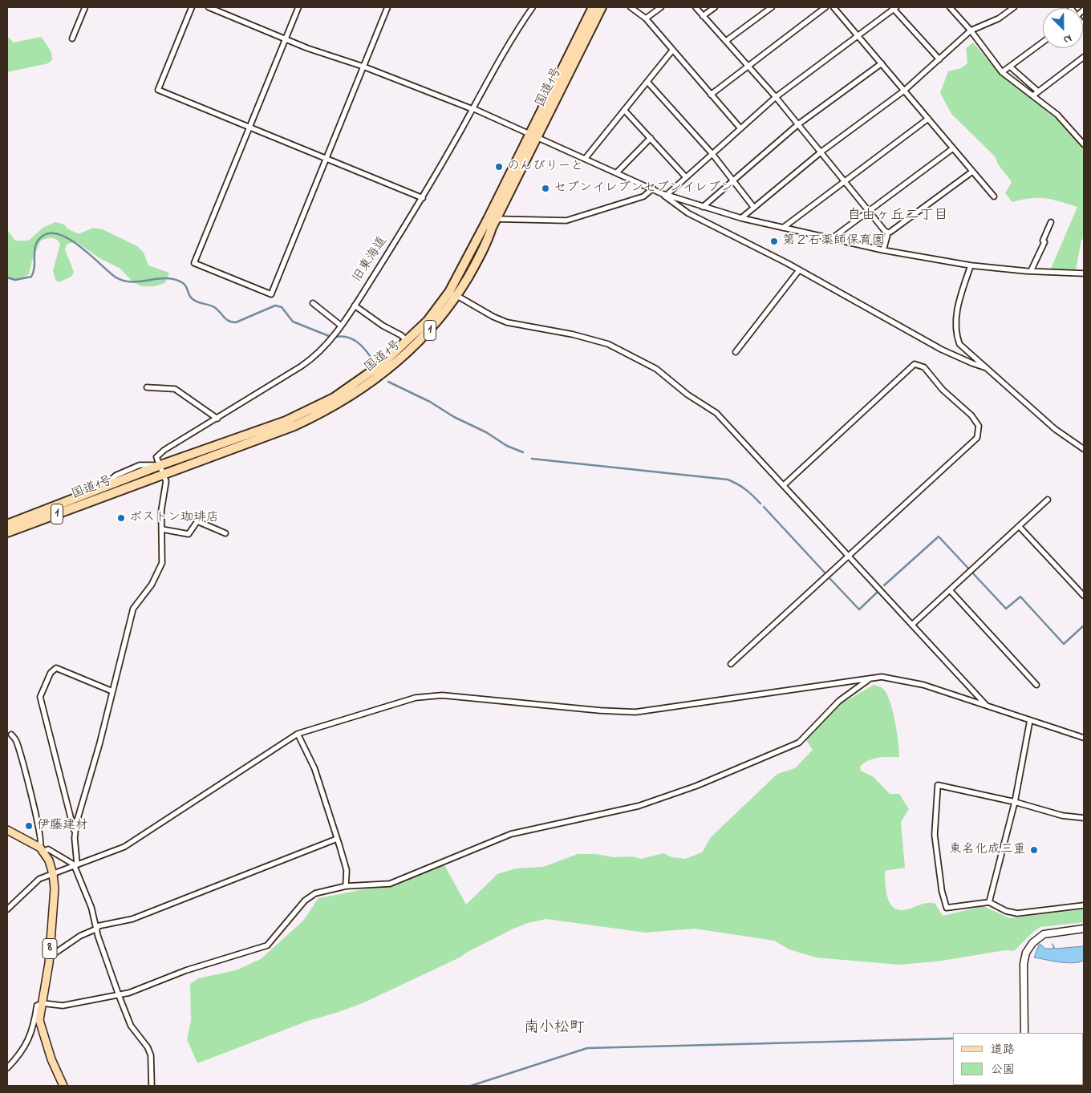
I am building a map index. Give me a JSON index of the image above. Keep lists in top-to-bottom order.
{
  "streets": {
    "highway": ["国道1号", "1"],
    "main road": ["8"],
    "street": ["旧東海道"]
  },
  "crossings": [
    ["国道1号", "旧東海道"]
  ],
  "districts": ["自由ヶ丘二丁目", "南小松町"],
  "places": [
    "のんびりーと",
    "セブンイレブンセブンイレブン",
    "第２石薬師保育園",
    "ボストン珈琲店",
    "伊藤建材",
    "東名化成三重"
  ],
  "legend": ["道路", "公園"],
  "north": "bottom right"
}
